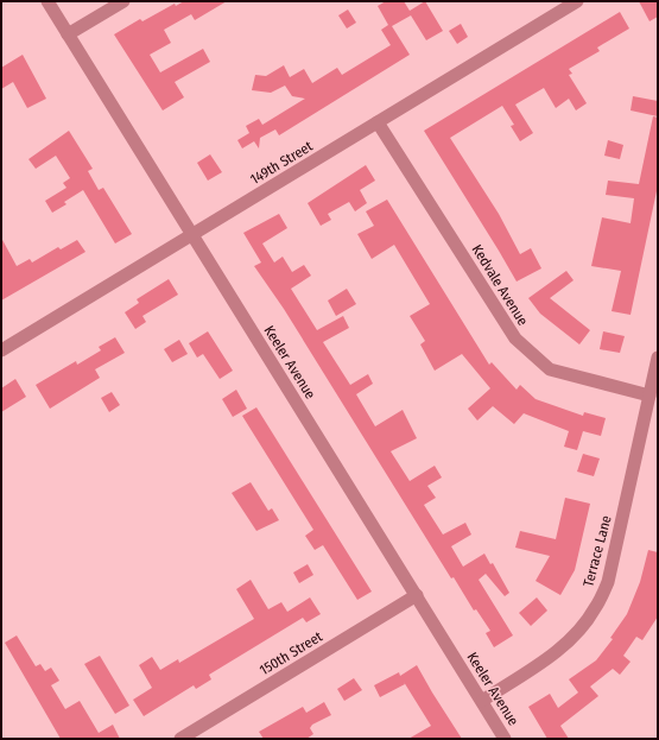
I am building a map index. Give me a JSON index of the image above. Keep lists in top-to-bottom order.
{
  "streets": {
    "street": [
      "149th Street",
      "Kedvale Avenue",
      "Keeler Avenue",
      "Terrace Lane",
      "150th Street"
    ]
  },
  "crossings": [
    ["149th Street", "Kedvale Avenue"],
    ["149th Street", "Keeler Avenue"],
    ["Kedvale Avenue", "Terrace Lane"],
    ["Keeler Avenue", "Terrace Lane"],
    ["Keeler Avenue", "150th Street"]
  ]
}
